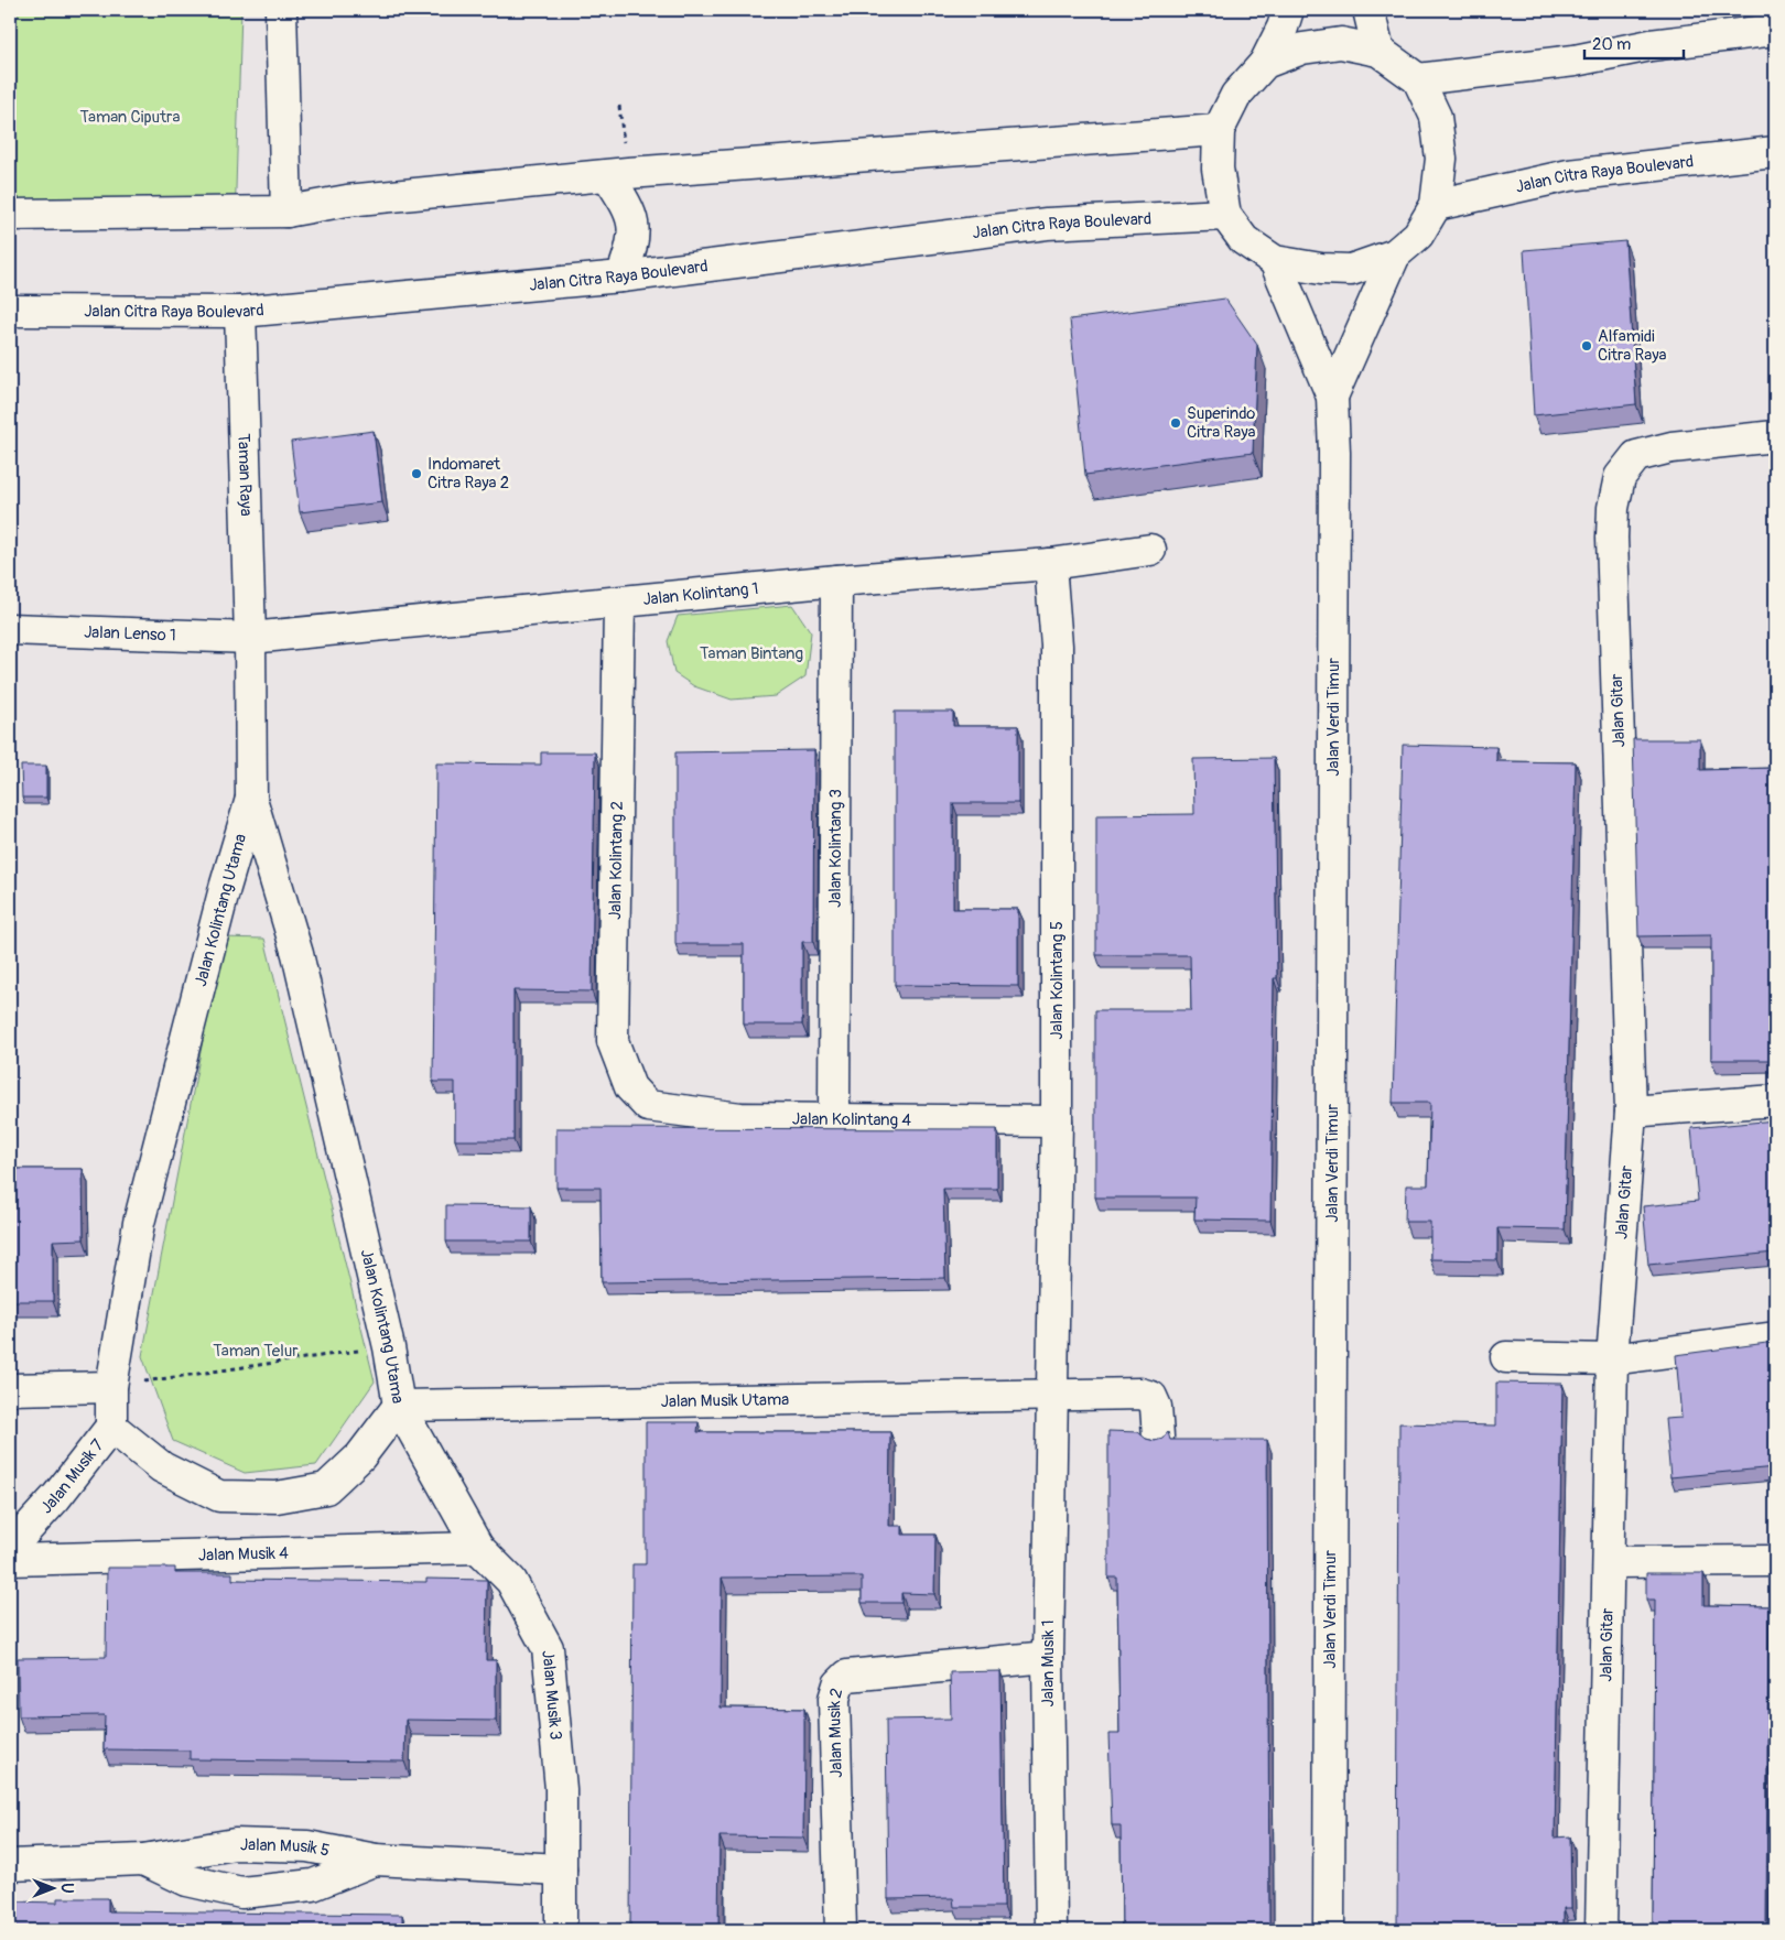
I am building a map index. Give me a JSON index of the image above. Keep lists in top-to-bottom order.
{
  "streets": {
    "street": [
      "Jalan Citra Raya Boulevard",
      "Taman Raya",
      "Jalan Kolintang 1",
      "Jalan Lenso 1",
      "Jalan Gitar",
      "Jalan Verdi Timur",
      "Jalan Kolintang 3",
      "Jalan Kolintang 2",
      "Jalan Kolintang Utama",
      "Jalan Kolintang 5",
      "Jalan Kolintang 4",
      "Jalan Musik Utama",
      "Jalan Musik 7",
      "Jalan Musik 4",
      "Jalan Musik 1",
      "Jalan Musik 3",
      "Jalan Musik 2",
      "Jalan Musik 5"
    ]
  },
  "crossings": [
    ["Jalan Citra Raya Boulevard", "Taman Raya"],
    ["Taman Raya", "Jalan Kolintang 1"],
    ["Taman Raya", "Jalan Lenso 1"],
    ["Taman Raya", "Jalan Kolintang Utama"],
    ["Jalan Kolintang 1", "Jalan Lenso 1"],
    ["Jalan Kolintang 1", "Jalan Kolintang 3"],
    ["Jalan Kolintang 1", "Jalan Kolintang 2"],
    ["Jalan Kolintang 1", "Jalan Kolintang Utama"],
    ["Jalan Kolintang 1", "Jalan Kolintang 5"],
    ["Jalan Lenso 1", "Jalan Kolintang Utama"],
    ["Jalan Kolintang 3", "Jalan Kolintang 4"],
    ["Jalan Kolintang 2", "Jalan Kolintang 4"],
    ["Jalan Kolintang Utama", "Jalan Musik Utama"],
    ["Jalan Kolintang Utama", "Jalan Musik 7"],
    ["Jalan Kolintang Utama", "Jalan Musik 3"],
    ["Jalan Kolintang 5", "Jalan Kolintang 4"],
    ["Jalan Kolintang 5", "Jalan Musik Utama"],
    ["Jalan Kolintang 5", "Jalan Musik 1"],
    ["Jalan Musik Utama", "Jalan Musik 1"],
    ["Jalan Musik Utama", "Jalan Musik 3"],
    ["Jalan Musik 4", "Jalan Musik 3"],
    ["Jalan Musik 1", "Jalan Musik 2"],
    ["Jalan Musik 3", "Jalan Musik 5"]
  ],
  "parks": ["Taman Ciputra", "Taman Bintang", "Taman Telur"],
  "places": ["Alfamidi Citra Raya", "Superindo Citra Raya", "Indomaret Citra Raya 2"],
  "scale_bar": "20 m",
  "north": "right"
}
